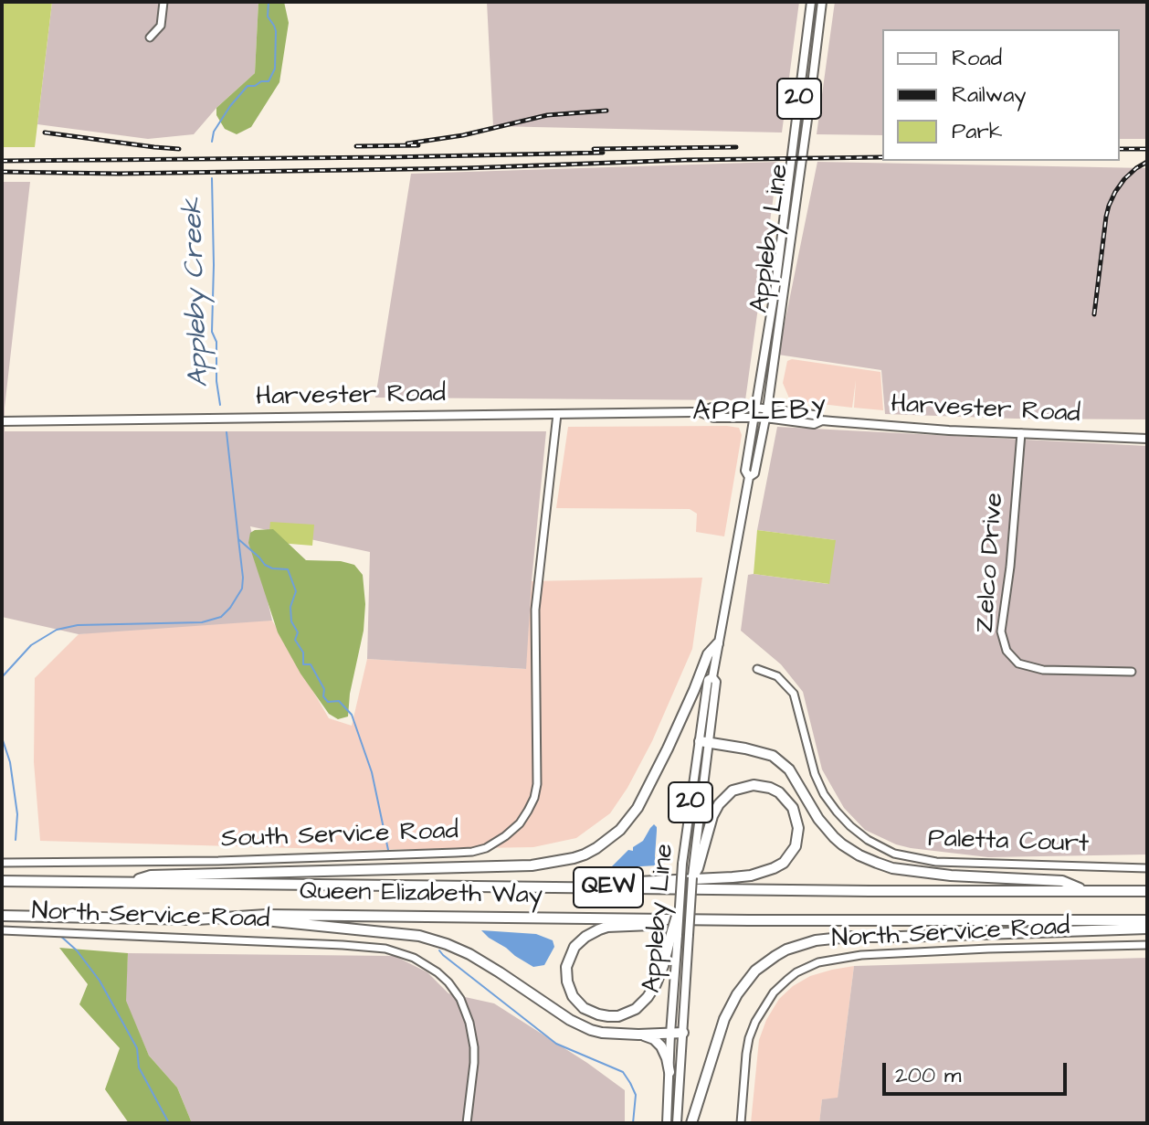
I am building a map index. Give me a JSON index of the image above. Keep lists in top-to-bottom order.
{
  "streets": {
    "highway": ["QEW", "Queen Elizabeth Way"],
    "main road": ["20", "Appleby Line", "Harvester Road"],
    "street": [
      "Zelco Drive",
      "South Service Road",
      "Paletta Court",
      "North Service Road"
    ]
  },
  "crossings": [
    ["Appleby Line", "Harvester Road"],
    ["Harvester Road", "Zelco Drive"],
    ["Harvester Road", "South Service Road"]
  ],
  "districts": ["APPLEBY"],
  "water": ["Appleby Creek"],
  "legend": ["Road", "Railway", "Park"],
  "scale_bar": "200 m"
}
